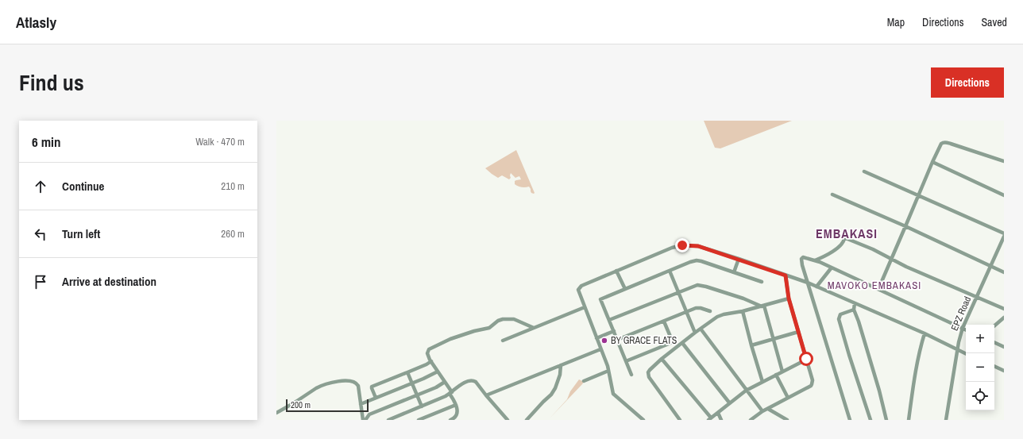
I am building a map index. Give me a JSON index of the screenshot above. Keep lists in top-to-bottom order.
{
  "streets": {
    "street": ["EPZ Road"]
  },
  "districts": ["EMBAKASI", "MAVOKO EMBAKASI"],
  "places": ["BY GRACE FLATS"],
  "scale_bar": "200 m",
  "page": {
    "header": "Atlasly",
    "nav": ["Map", "Directions", "Saved"],
    "title": "Find us",
    "buttons": "Directions",
    "heading": ["6 min", "Walk · 470 m"],
    "list": [
      ["Continue", "210 m"],
      ["Turn left", "260 m"],
      "Arrive at destination"
    ],
    "map_buttons": ["+", "−"],
    "scale": "200 m"
  }
}
